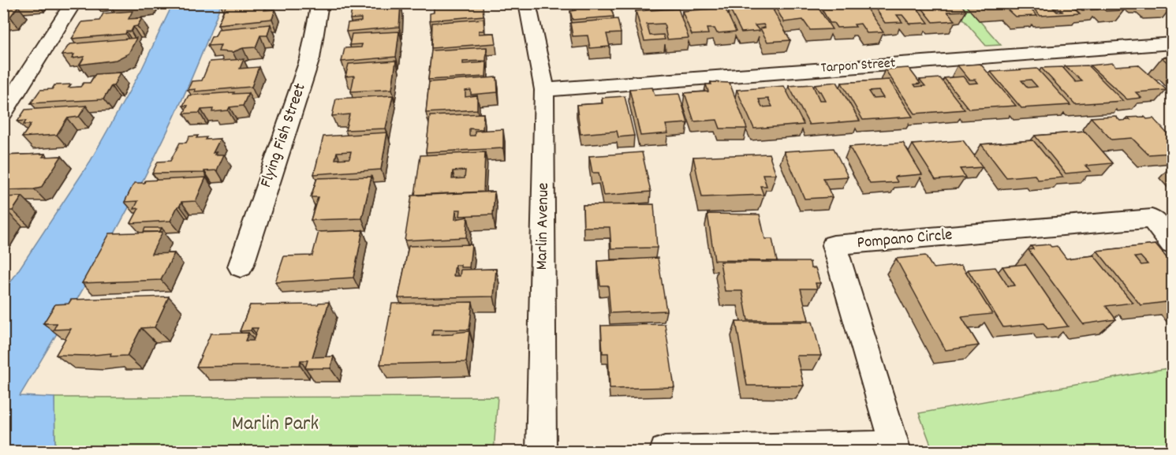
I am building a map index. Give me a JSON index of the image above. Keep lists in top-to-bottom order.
{
  "streets": {
    "street": [
      "Tarpon Street",
      "Flying Fish Street",
      "Marlin Avenue",
      "Pompano Circle"
    ]
  },
  "crossings": [
    ["Tarpon Street", "Marlin Avenue"]
  ],
  "parks": ["Marlin Park"]
}
